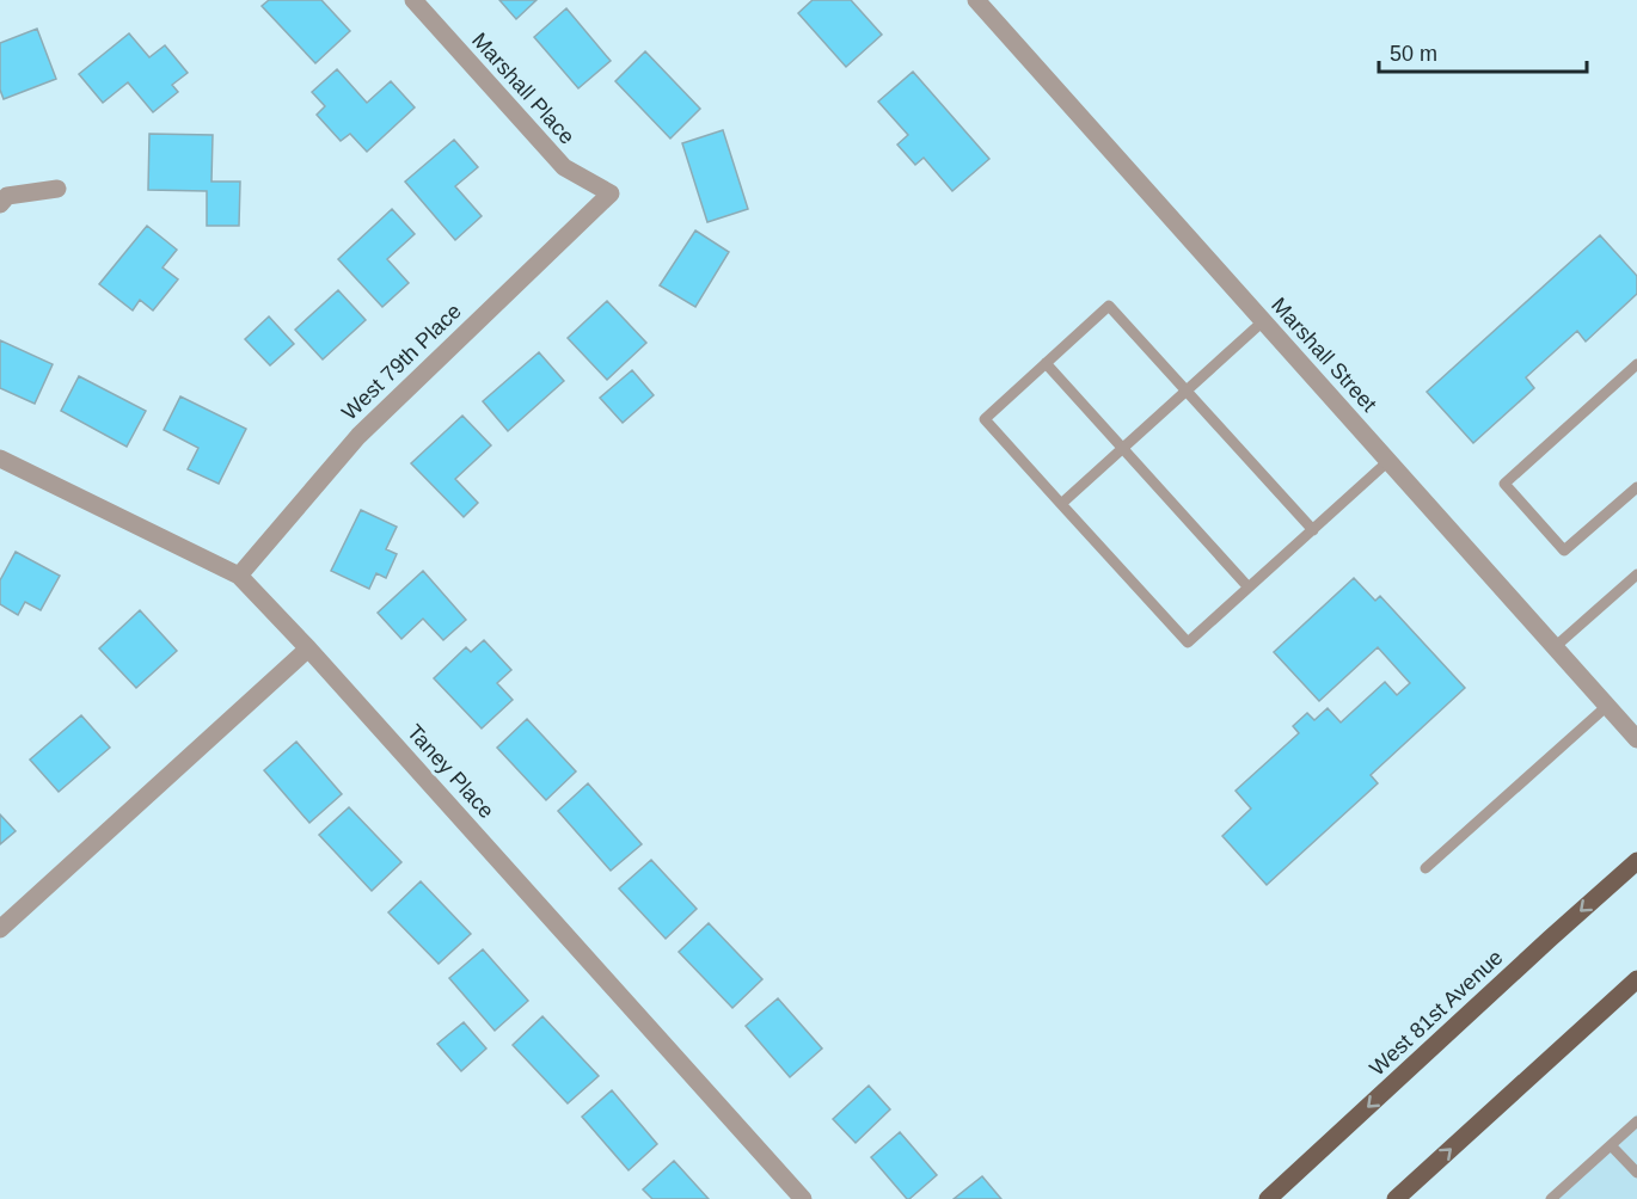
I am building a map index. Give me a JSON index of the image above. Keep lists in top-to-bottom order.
{
  "streets": {
    "main road": ["West 81st Avenue"],
    "street": [
      "Marshall Place",
      "Marshall Street",
      "West 79th Place",
      "Taney Place"
    ]
  },
  "crossings": [
    ["Marshall Place", "West 79th Place"],
    ["West 79th Place", "Taney Place"]
  ],
  "scale_bar": "50 m"
}
